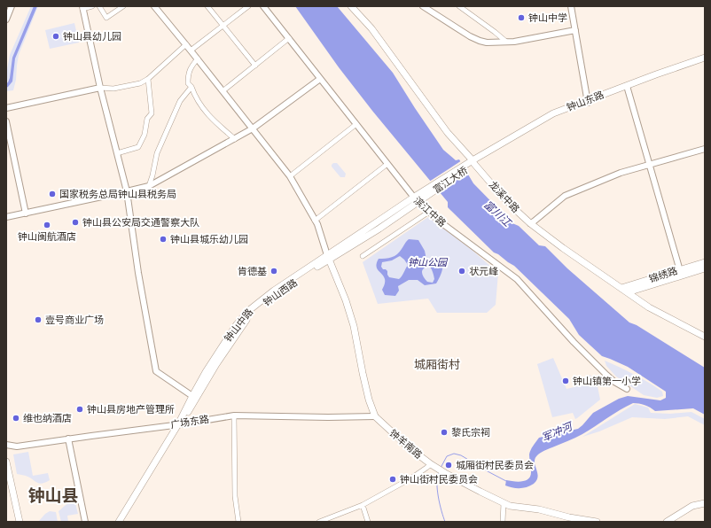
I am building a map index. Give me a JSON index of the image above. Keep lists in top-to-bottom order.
{
  "streets": {
    "main road": [
      "钟山东路",
      "富江大桥",
      "龙溪中路",
      "锦绣路",
      "钟山西路",
      "钟山中路",
      "钟羊南路"
    ],
    "street": ["滨江中路", "广场东路"]
  },
  "crossings": [
    ["钟山东路", "富江大桥"],
    ["钟山东路", "龙溪中路"],
    ["富江大桥", "龙溪中路"],
    ["富江大桥", "滨江中路"],
    ["富江大桥", "钟山西路"],
    ["龙溪中路", "锦绣路"],
    ["滨江中路", "钟山西路"],
    ["钟山西路", "钟山中路"],
    ["钟山西路", "广场东路"],
    ["钟山西路", "钟羊南路"],
    ["钟山中路", "广场东路"],
    ["钟山中路", "钟羊南路"],
    ["广场东路", "钟羊南路"]
  ],
  "districts": ["城厢街村", "钟山县"],
  "water": ["富川江", "军冲河"],
  "parks": ["钟山公园"],
  "places": [
    "钟山中学",
    "钟山县幼儿园",
    "国家税务总局钟山县税务局",
    "钟山县公安局交通警察大队",
    "钟山闽航酒店",
    "钟山县城乐幼儿园",
    "肯德基",
    "状元峰",
    "壹号商业广场",
    "钟山镇第一小学",
    "钟山县房地产管理所",
    "维也纳酒店",
    "黎氏宗祠",
    "城厢街村民委员会",
    "钟山街村民委员会"
  ]
}
